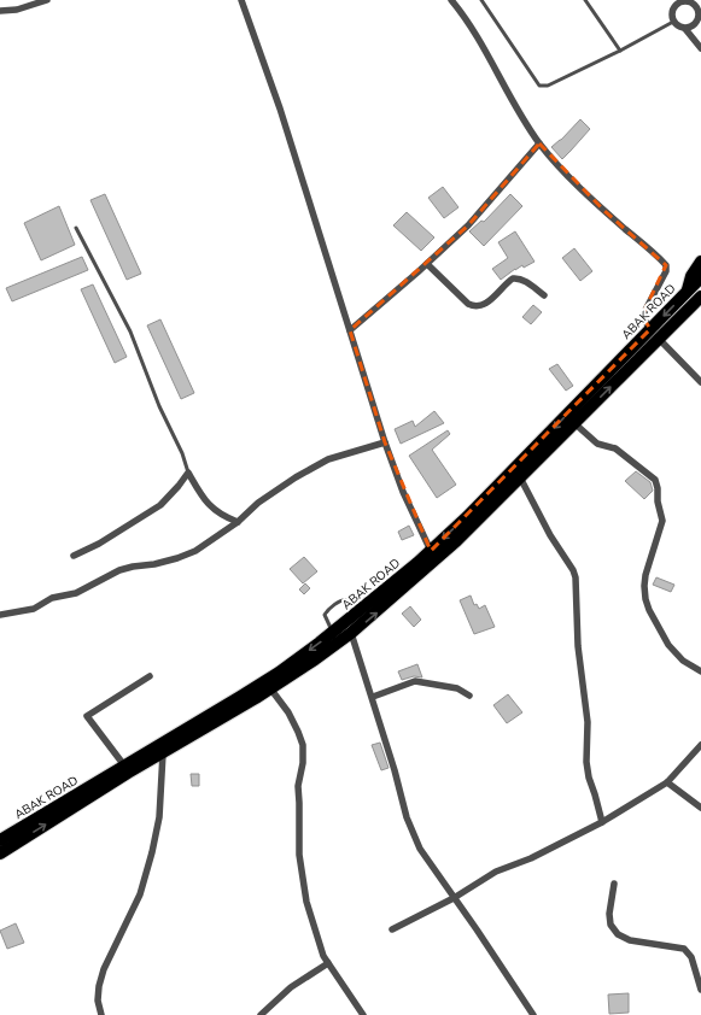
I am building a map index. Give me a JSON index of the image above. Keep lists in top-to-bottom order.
{
  "streets": {
    "highway": ["ABAK ROAD"]
  }
}
